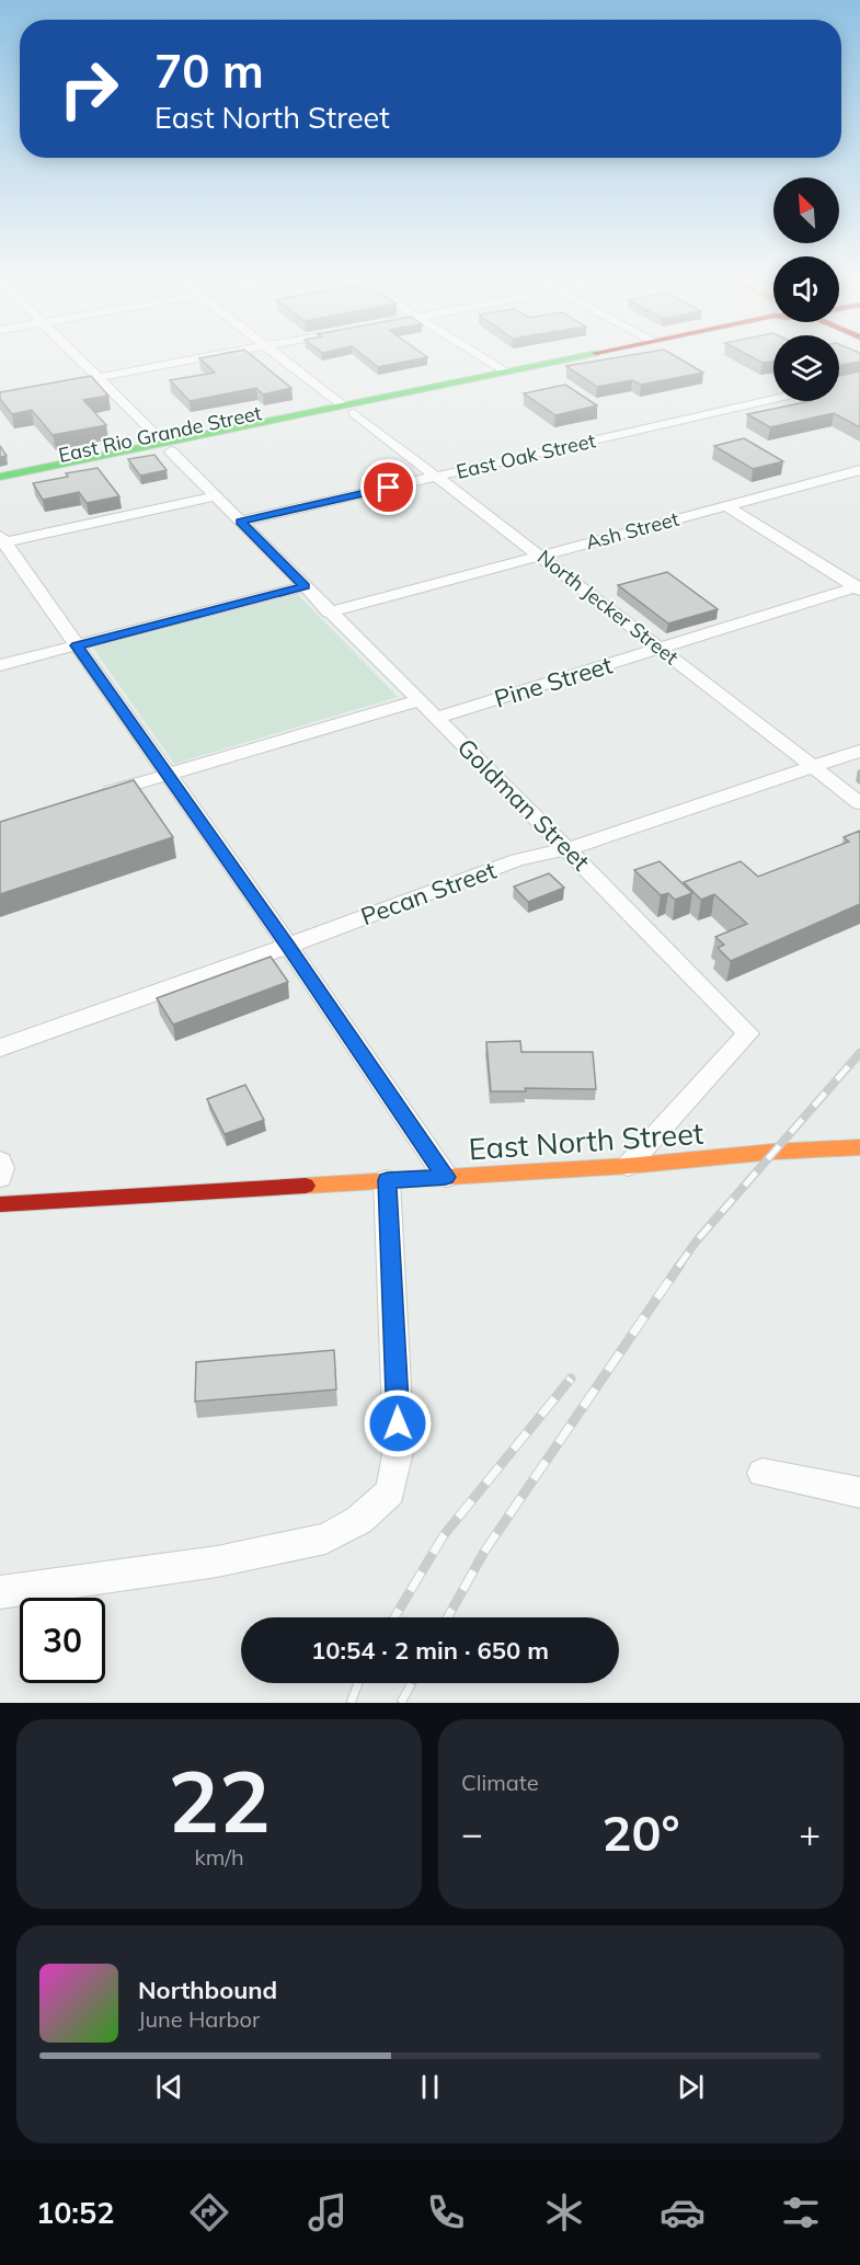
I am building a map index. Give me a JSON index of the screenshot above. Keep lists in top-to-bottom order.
{
  "streets": {
    "main road": ["East Rio Grande Street", "East North Street"],
    "street": [
      "East Oak Street",
      "Ash Street",
      "North Jecker Street",
      "Pine Street",
      "Goldman Street",
      "Pecan Street"
    ]
  },
  "crossings": [
    ["East Rio Grande Street", "North Jecker Street"],
    ["East Rio Grande Street", "Goldman Street"],
    ["East Oak Street", "North Jecker Street"],
    ["East Oak Street", "Goldman Street"],
    ["Ash Street", "North Jecker Street"],
    ["Ash Street", "Goldman Street"],
    ["North Jecker Street", "Pine Street"],
    ["North Jecker Street", "Pecan Street"],
    ["Pine Street", "Goldman Street"],
    ["Goldman Street", "Pecan Street"],
    ["Goldman Street", "East North Street"]
  ],
  "north": "top left",
  "page": {
    "turn": ["70 m", "East North Street"],
    "limit": "30",
    "trip": "10:54 · 2 min · 650 m",
    "tile": [
      ["22", "km/h"],
      "Climate"
    ],
    "heat": ["−", "20°", "+"],
    "song": ["Northbound", "June Harbor"],
    "tabs": "10:52"
  }
}
